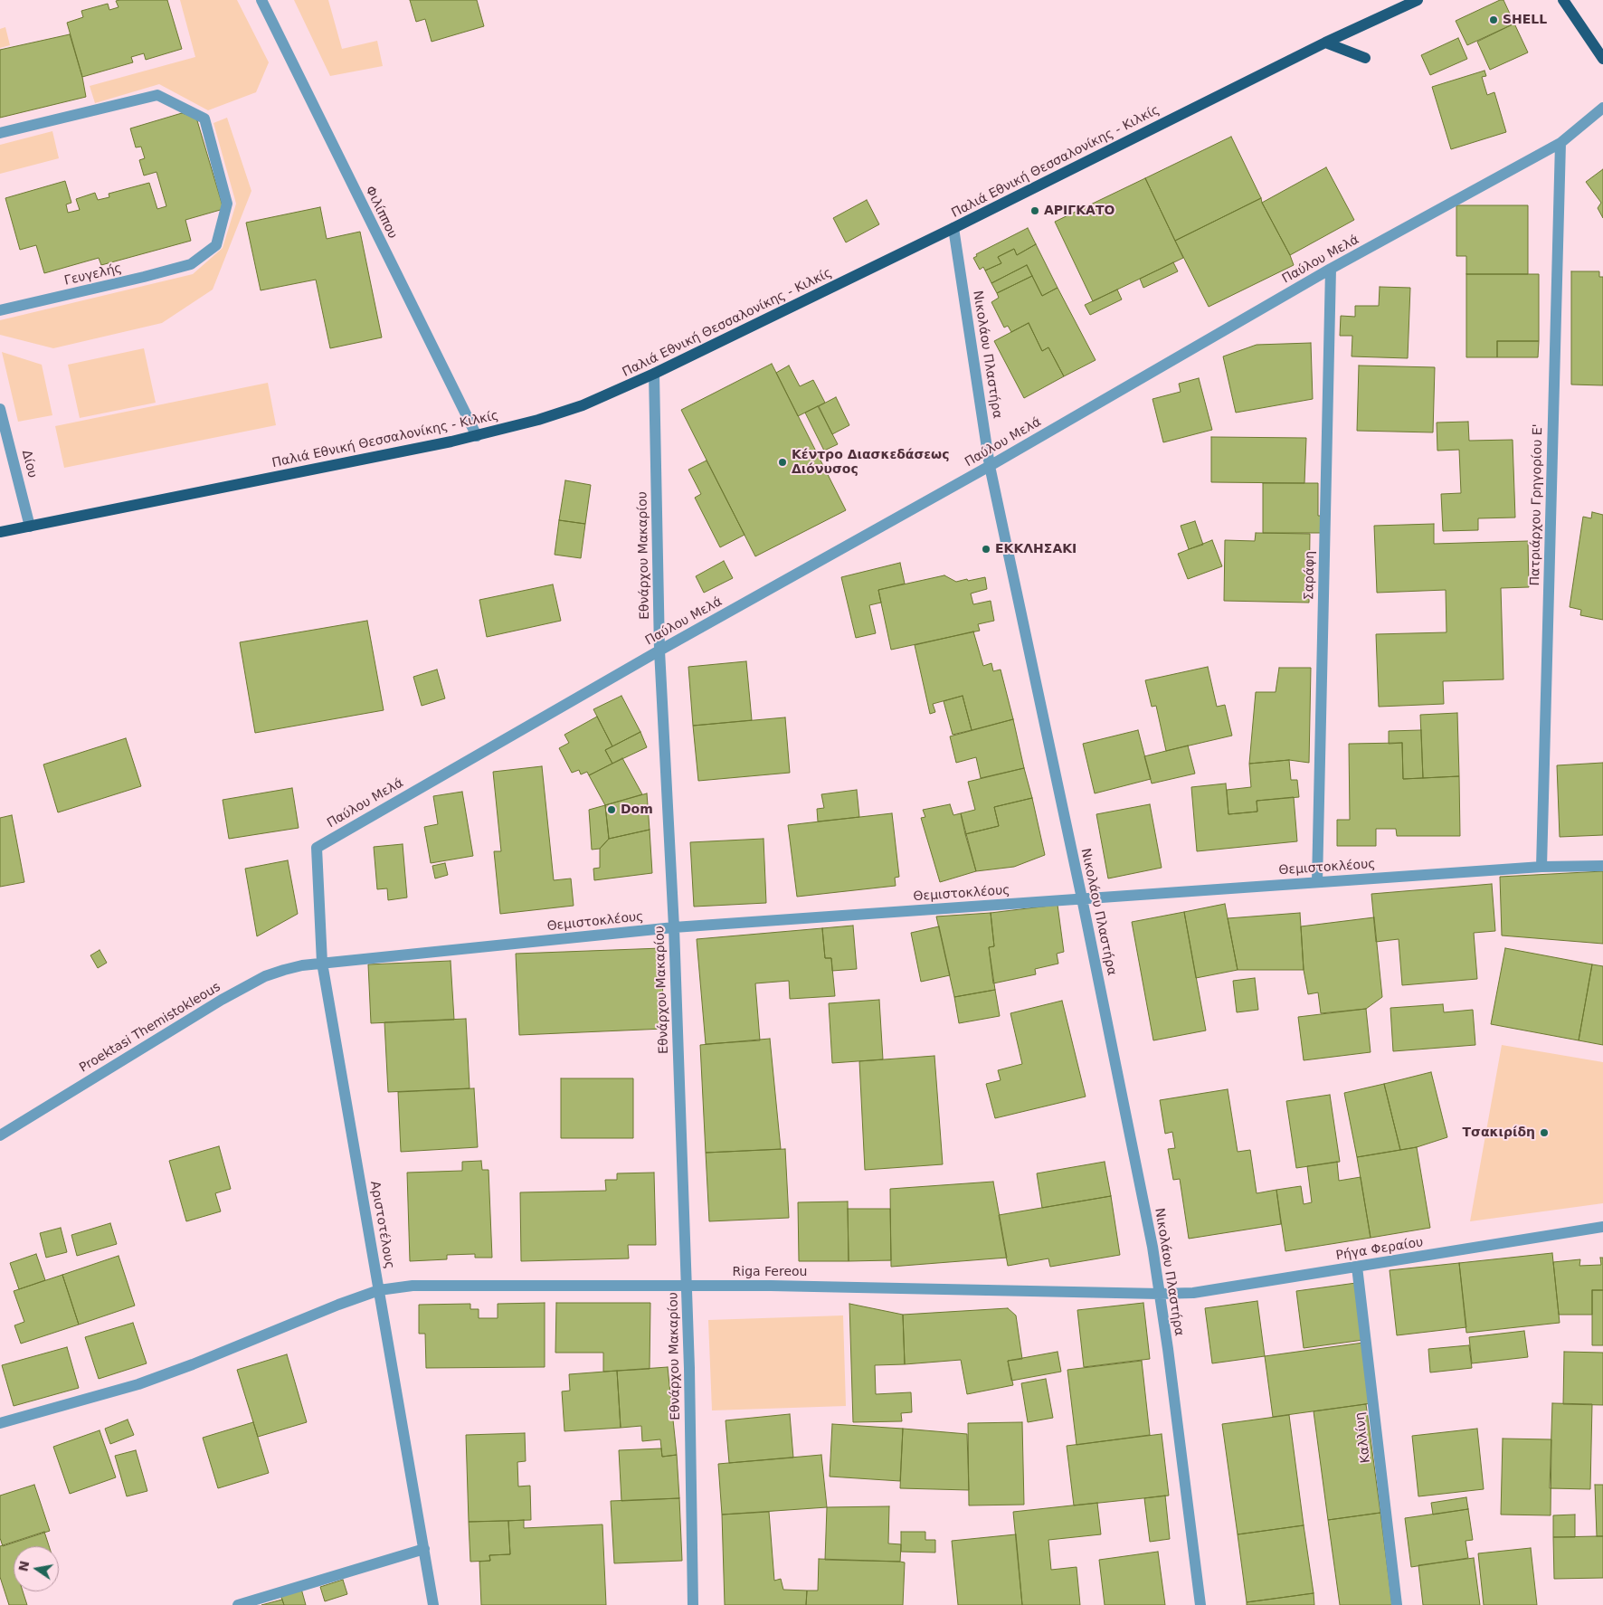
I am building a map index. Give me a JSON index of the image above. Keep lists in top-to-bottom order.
{
  "streets": {
    "main road": ["Παλιά Εθνική Θεσσαλονίκης - Κιλκίς"],
    "street": [
      "Φιλίππου",
      "Παύλου Μελά",
      "Γευγελής",
      "Νικολάου Πλαστήρα",
      "Δίου",
      "Πατριάρχου Γρηγορίου Ε'",
      "Εθνάρχου Μακαρίου",
      "Σαράφη",
      "Θεμιστοκλέους",
      "Proektasi Themistokleous",
      "Αριστοτέλους",
      "Ρήγα Φεραίου",
      "Riga Fereou",
      "Καλλίνη"
    ]
  },
  "crossings": [
    ["Παλιά Εθνική Θεσσαλονίκης - Κιλκίς", "Φιλίππου"],
    ["Παλιά Εθνική Θεσσαλονίκης - Κιλκίς", "Νικολάου Πλαστήρα"],
    ["Παλιά Εθνική Θεσσαλονίκης - Κιλκίς", "Δίου"],
    ["Παλιά Εθνική Θεσσαλονίκης - Κιλκίς", "Εθνάρχου Μακαρίου"],
    ["Παύλου Μελά", "Νικολάου Πλαστήρα"],
    ["Παύλου Μελά", "Πατριάρχου Γρηγορίου Ε'"],
    ["Παύλου Μελά", "Εθνάρχου Μακαρίου"],
    ["Παύλου Μελά", "Σαράφη"],
    ["Παύλου Μελά", "Αριστοτέλους"],
    ["Νικολάου Πλαστήρα", "Θεμιστοκλέους"],
    ["Νικολάου Πλαστήρα", "Ρήγα Φεραίου"],
    ["Νικολάου Πλαστήρα", "Riga Fereou"],
    ["Πατριάρχου Γρηγορίου Ε'", "Θεμιστοκλέους"],
    ["Εθνάρχου Μακαρίου", "Θεμιστοκλέους"],
    ["Εθνάρχου Μακαρίου", "Riga Fereou"],
    ["Σαράφη", "Θεμιστοκλέους"],
    ["Θεμιστοκλέους", "Proektasi Themistokleous"],
    ["Θεμιστοκλέους", "Αριστοτέλους"],
    ["Proektasi Themistokleous", "Αριστοτέλους"],
    ["Αριστοτέλους", "Riga Fereou"],
    ["Ρήγα Φεραίου", "Riga Fereou"],
    ["Ρήγα Φεραίου", "Καλλίνη"]
  ],
  "places": [
    "SHELL",
    "ΑΡΙΓΚΑΤΟ",
    "Κέντρο Διασκεδάσεως Διόνυσος",
    "ΕΚΚΛΗΣΑΚΙ",
    "Dom",
    "Τσακιρίδη"
  ],
  "north": "left"
}
